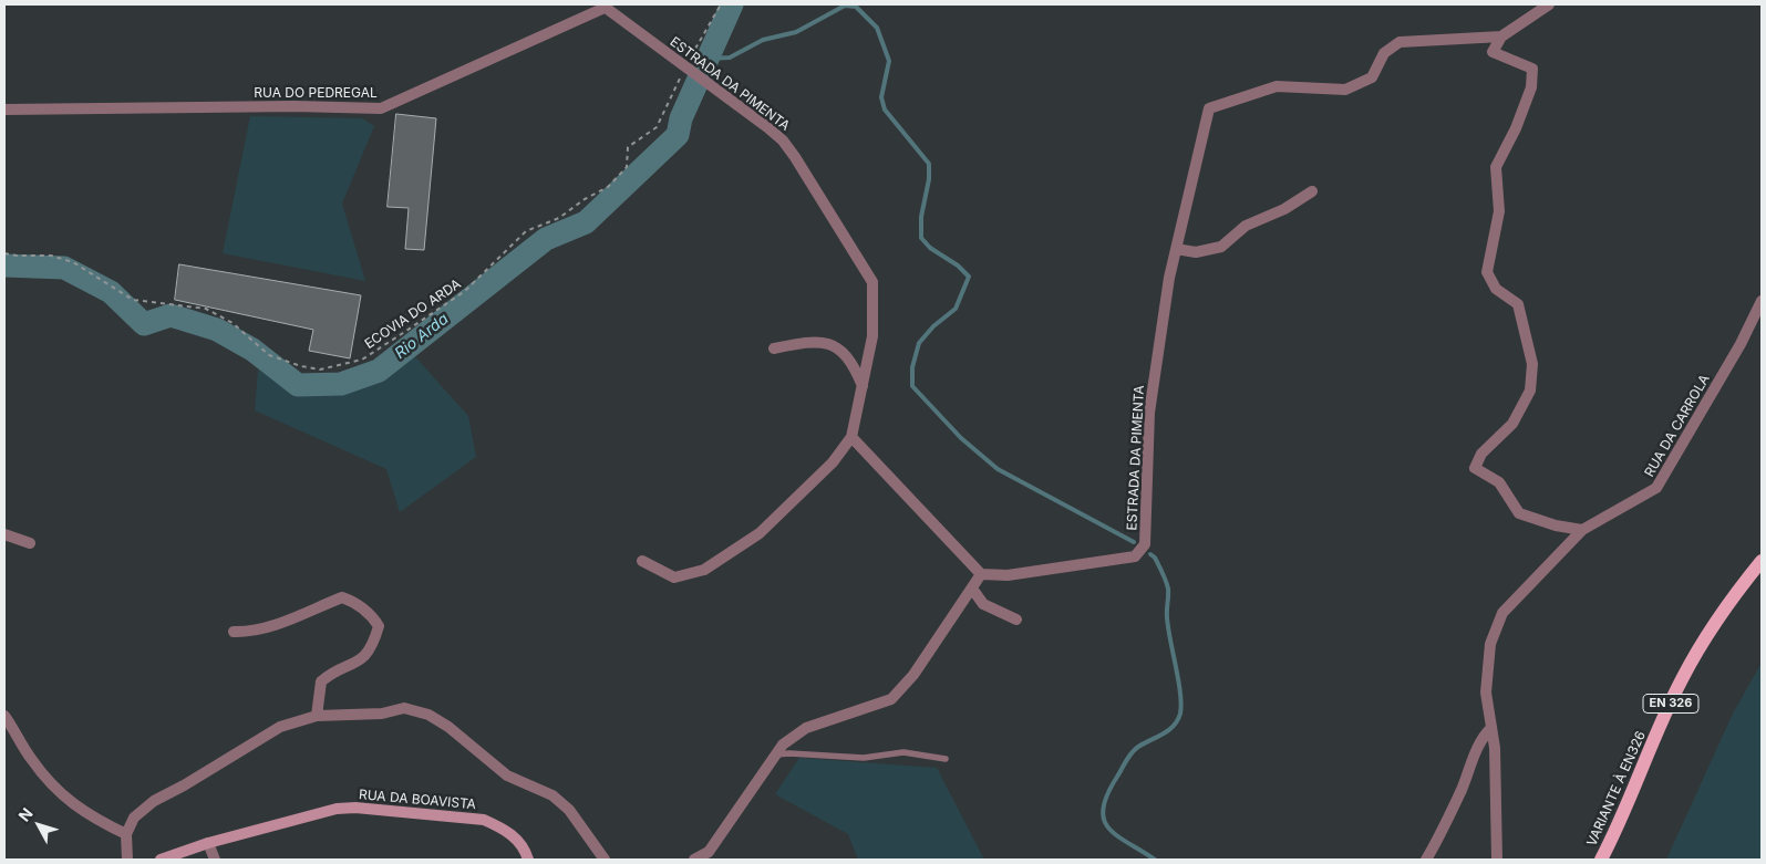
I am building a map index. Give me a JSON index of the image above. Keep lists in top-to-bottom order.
{
  "streets": {
    "main road": ["EN 326", "VARIANTE À EN326"],
    "street": [
      "ESTRADA DA PIMENTA",
      "RUA DO PEDREGAL",
      "RUA DA CARROLA",
      "RUA DA BOAVISTA"
    ],
    "path": ["ECOVIA DO ARDA"]
  },
  "crossings": [
    ["ESTRADA DA PIMENTA", "RUA DO PEDREGAL"],
    ["ESTRADA DA PIMENTA", "ECOVIA DO ARDA"]
  ],
  "water": ["Rio Arda"],
  "north": "top left"
}
